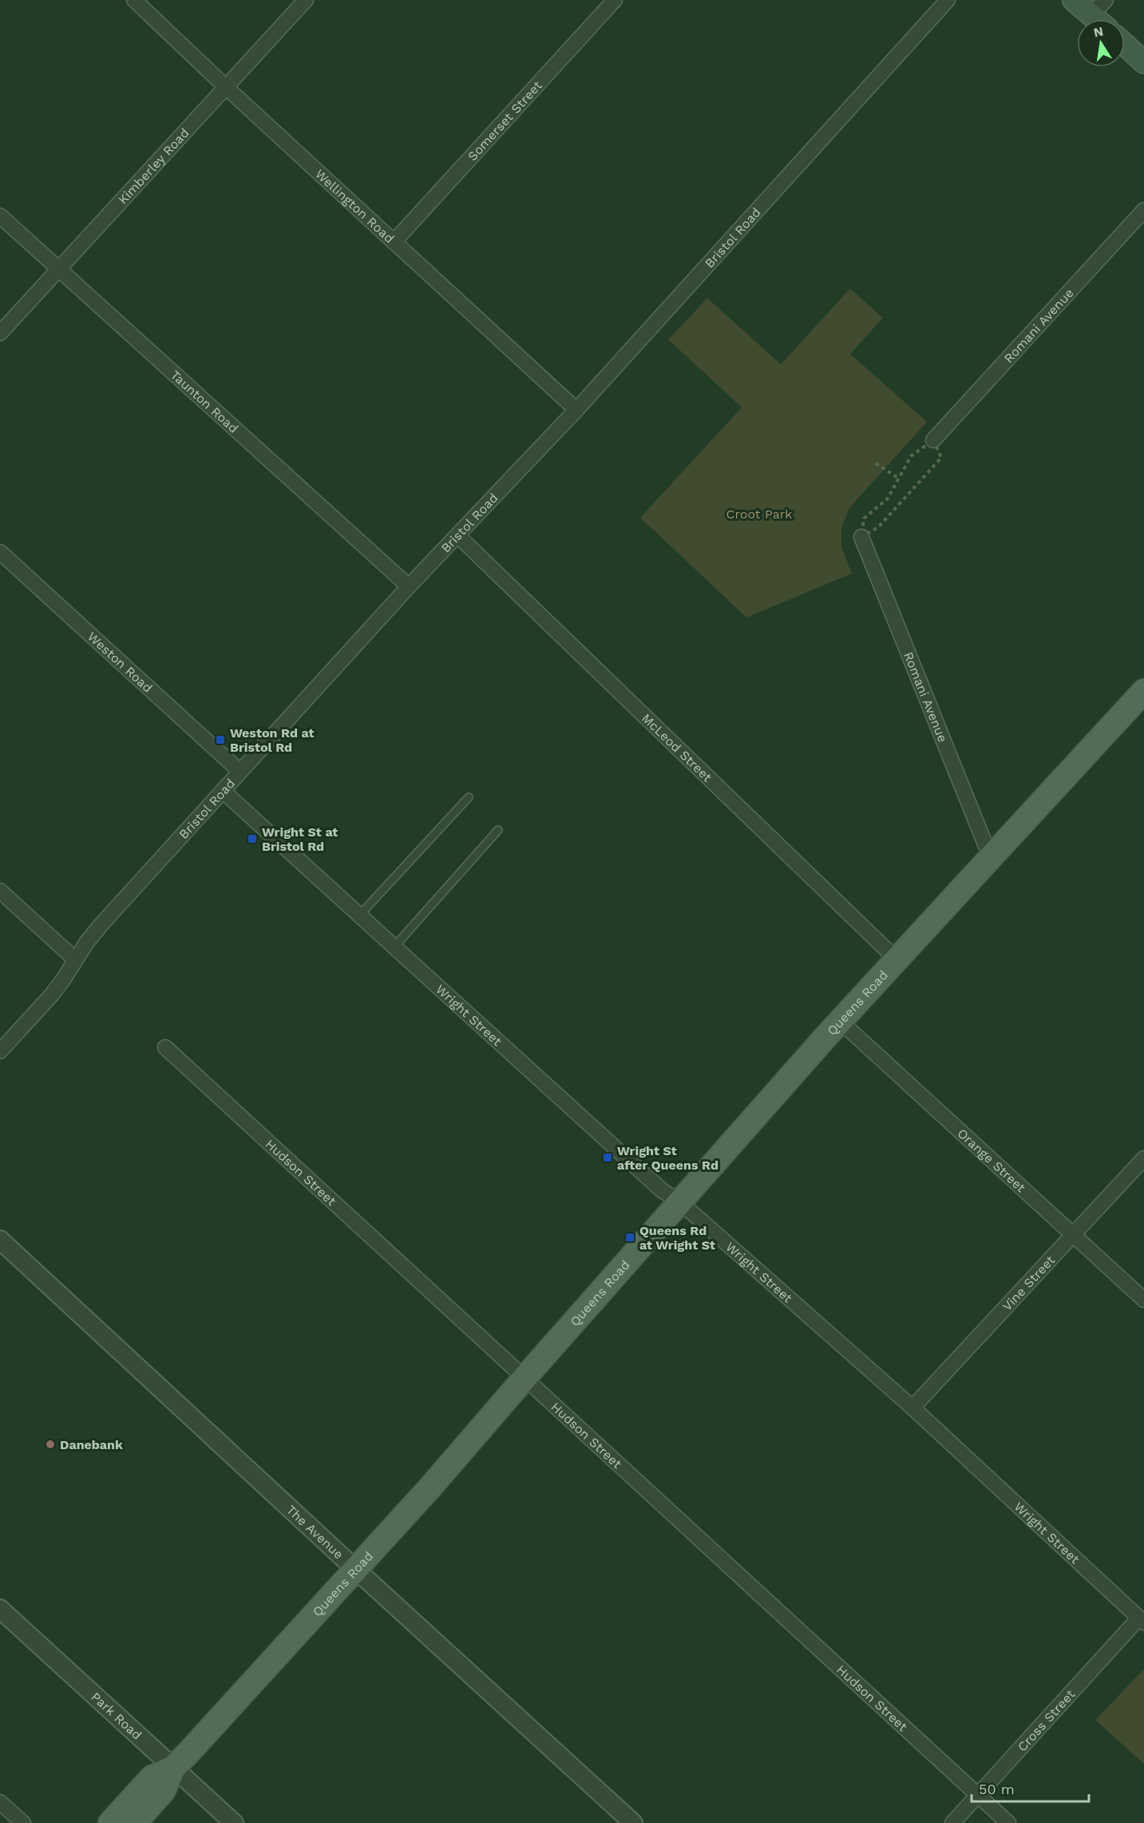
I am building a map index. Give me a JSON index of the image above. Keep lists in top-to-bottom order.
{
  "streets": {
    "main road": ["Queens Road"],
    "street": [
      "Somerset Street",
      "Kimberley Road",
      "Wellington Road",
      "Bristol Road",
      "Romani Avenue",
      "Taunton Road",
      "Weston Road",
      "McLeod Street",
      "Wright Street",
      "Orange Street",
      "Hudson Street",
      "Vine Street",
      "The Avenue",
      "Park Road",
      "Cross Street"
    ]
  },
  "crossings": [
    ["Somerset Street", "Wellington Road"],
    ["Kimberley Road", "Wellington Road"],
    ["Kimberley Road", "Taunton Road"],
    ["Wellington Road", "Bristol Road"],
    ["Bristol Road", "Taunton Road"],
    ["Bristol Road", "Weston Road"],
    ["Bristol Road", "McLeod Street"],
    ["Bristol Road", "Wright Street"],
    ["Romani Avenue", "Queens Road"],
    ["McLeod Street", "Queens Road"],
    ["Queens Road", "Wright Street"],
    ["Queens Road", "Orange Street"],
    ["Queens Road", "Hudson Street"],
    ["Queens Road", "The Avenue"],
    ["Queens Road", "Park Road"],
    ["Wright Street", "Vine Street"],
    ["Wright Street", "Cross Street"],
    ["Orange Street", "Vine Street"],
    ["Hudson Street", "Cross Street"]
  ],
  "parks": ["Croot Park"],
  "places": {
    "transit": [
      "Weston Rd at Bristol Rd",
      "Wright St at Bristol Rd",
      "Wright St after Queens Rd",
      "Queens Rd at Wright St"
    ],
    "other": ["Danebank"]
  },
  "scale_bar": "50 m",
  "north": "top"
}
